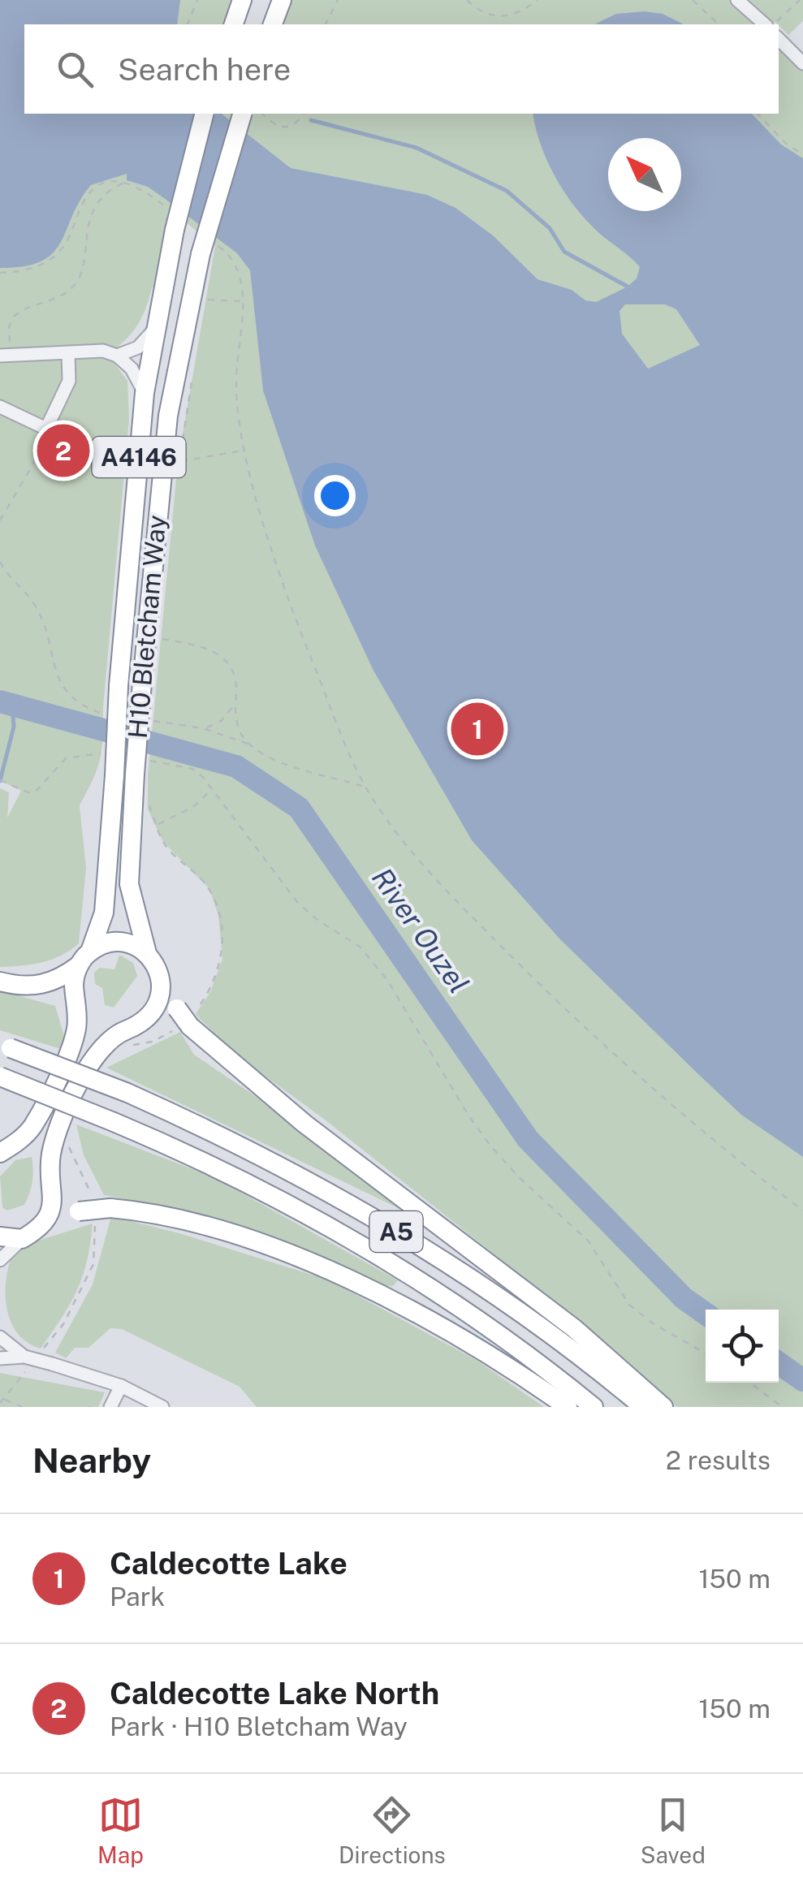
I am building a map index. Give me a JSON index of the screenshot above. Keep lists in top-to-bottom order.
{
  "streets": {
    "highway": ["A4146", "H10 Bletcham Way", "A5"]
  },
  "water": ["River Ouzel"],
  "north": "top left",
  "page": {
    "search": "Search here",
    "pins": ["2", "1"],
    "heading": ["Nearby", "2 results"],
    "list": [
      {
        "mark": "1",
        "name": "Caldecotte Lake",
        "note": "Park",
        "value": "150 m"
      },
      {
        "mark": "2",
        "name": "Caldecotte Lake North",
        "note": "Park · H10 Bletcham Way",
        "value": "150 m"
      }
    ],
    "nav": ["Map", "Directions", "Saved"]
  }
}
